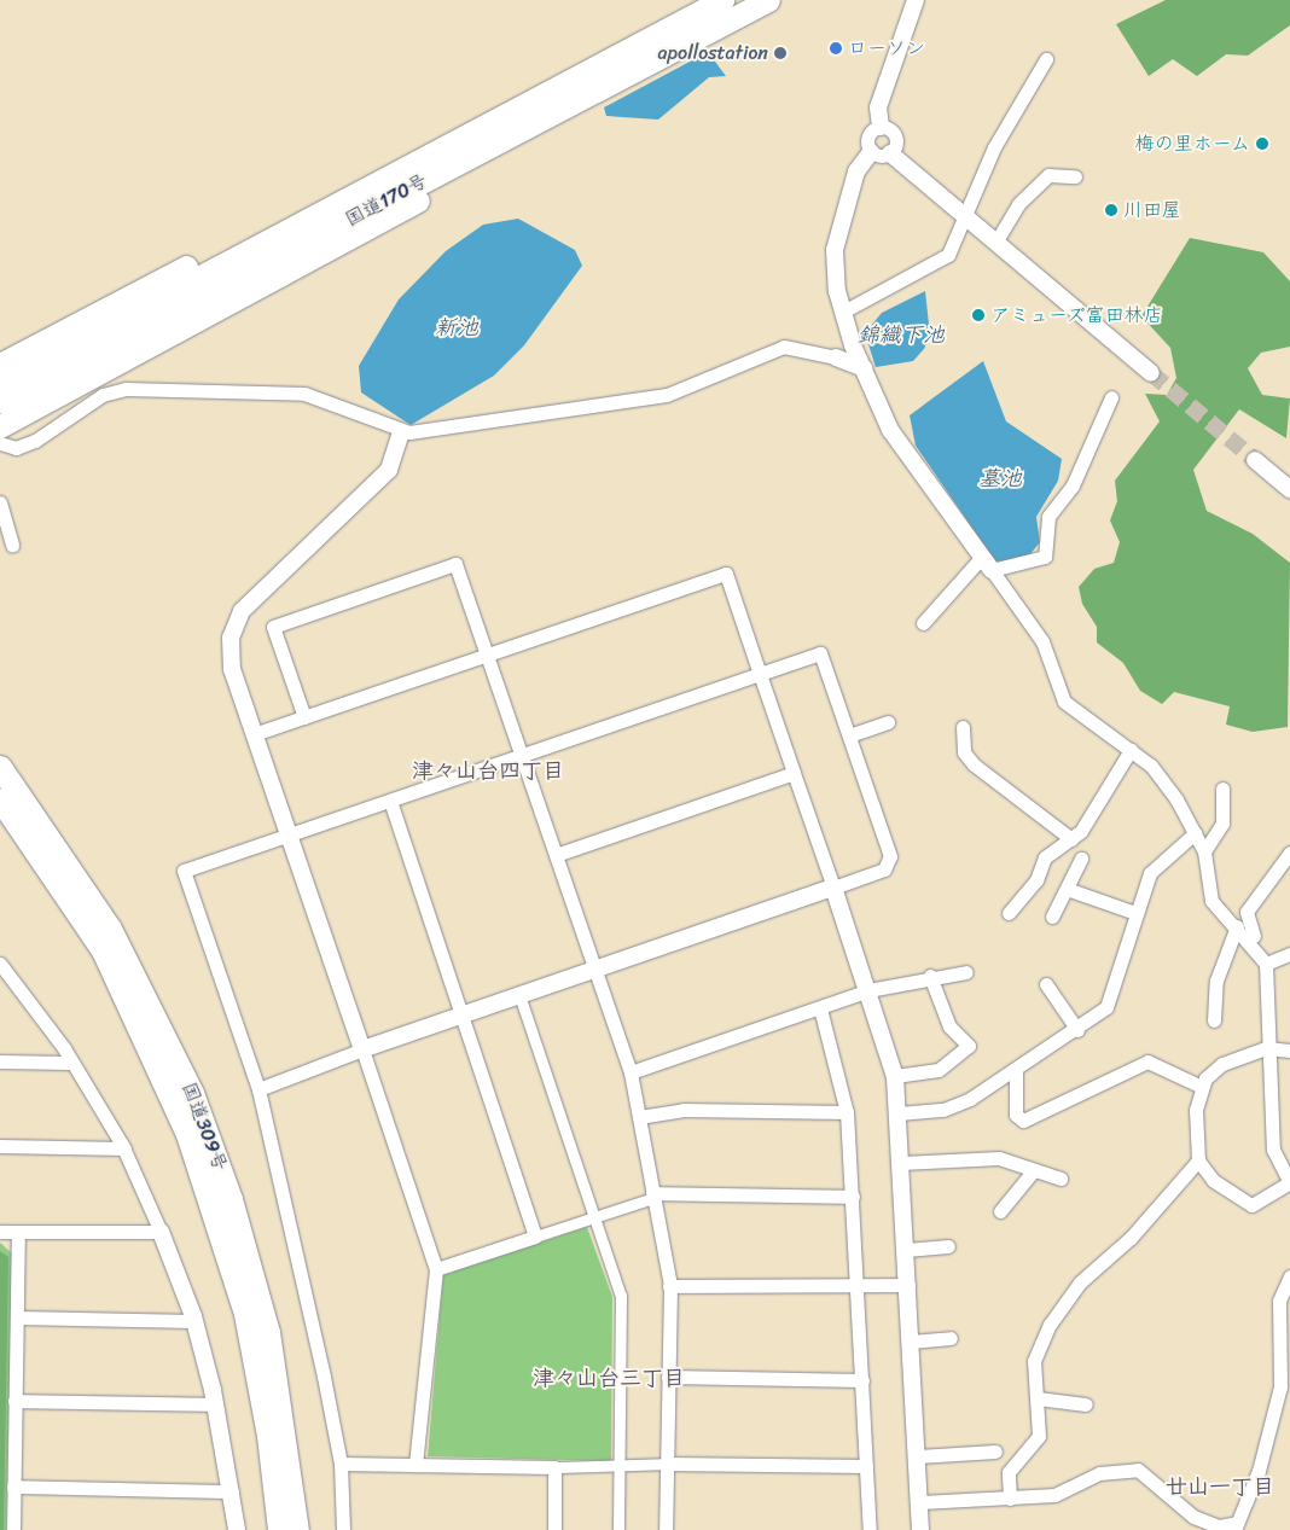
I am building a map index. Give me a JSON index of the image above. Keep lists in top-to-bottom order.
{
  "streets": {
    "highway": ["国道170号", "国道309号"]
  },
  "districts": ["津々山台四丁目", "津々山台三丁目", "廿山一丁目"],
  "water": ["新池", "錦織下池", "墓池"],
  "places": [
    "ローソン",
    "apollostation",
    "梅の里ホーム",
    "川田屋",
    "アミューズ富田林店"
  ]
}
